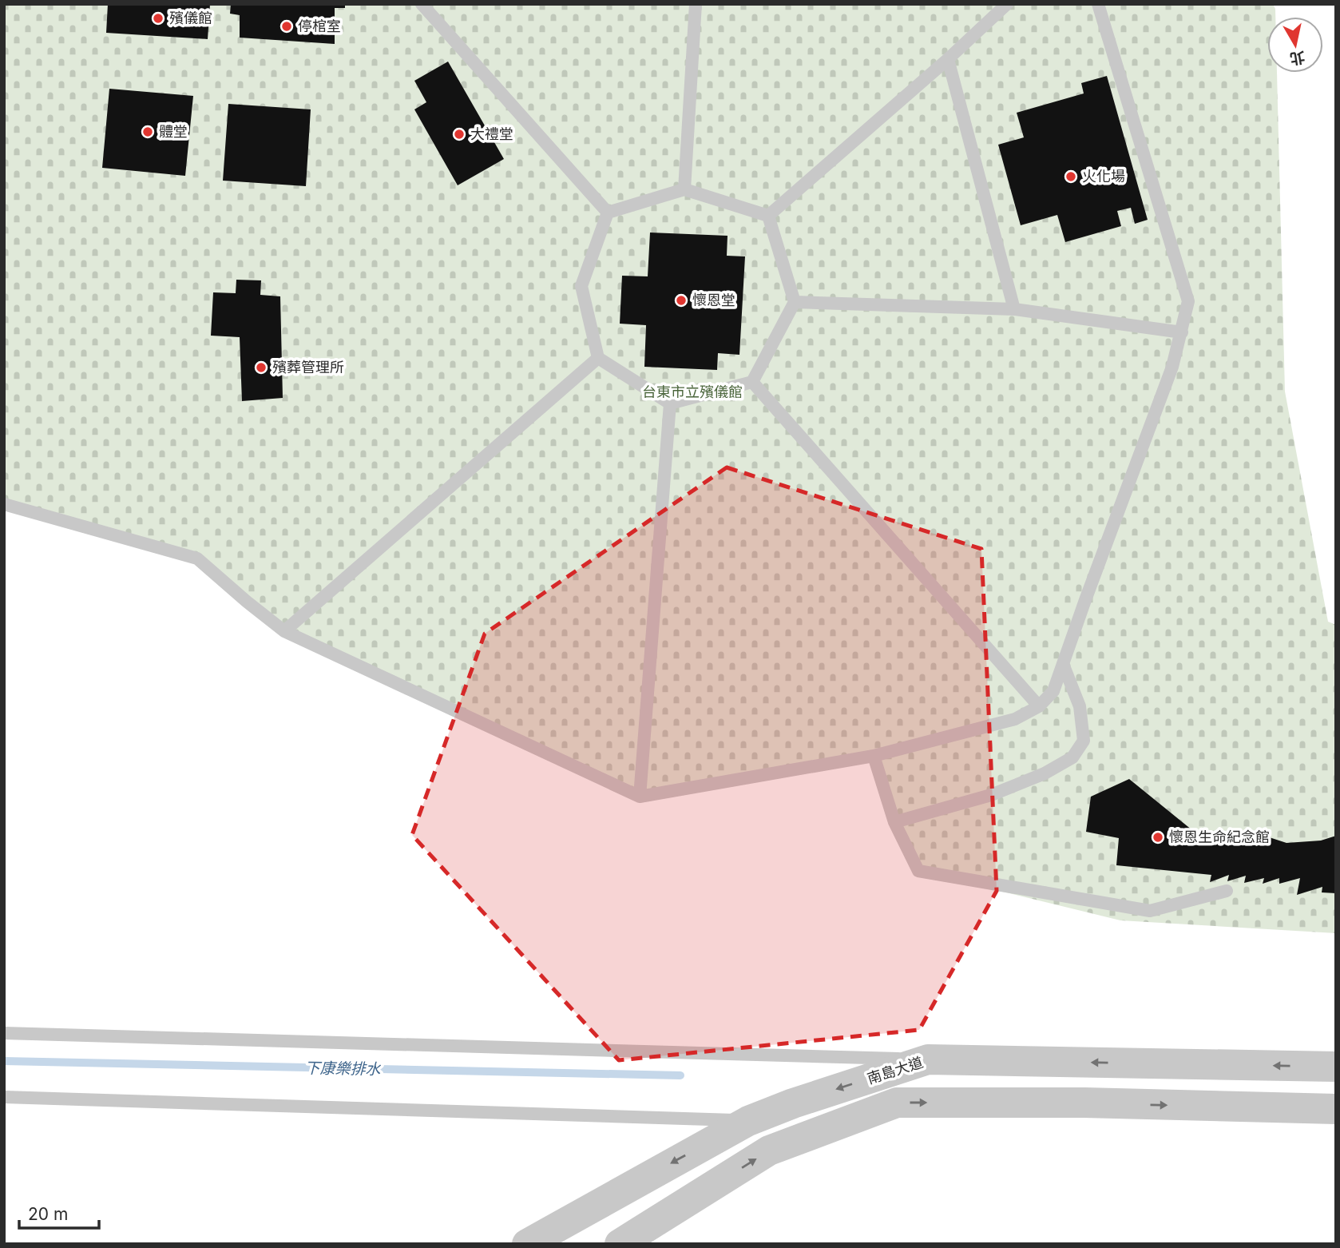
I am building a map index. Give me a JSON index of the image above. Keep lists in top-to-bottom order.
{
  "streets": {
    "street": ["南島大道"]
  },
  "water": ["下康樂排水"],
  "parks": ["台東市立殯儀館"],
  "places": [
    "殯儀館",
    "停棺室",
    "體堂",
    "大禮堂",
    "火化場",
    "懷恩堂",
    "殯葬管理所",
    "懷恩生命紀念館"
  ],
  "scale_bar": "20 m",
  "north": "bottom"
}
